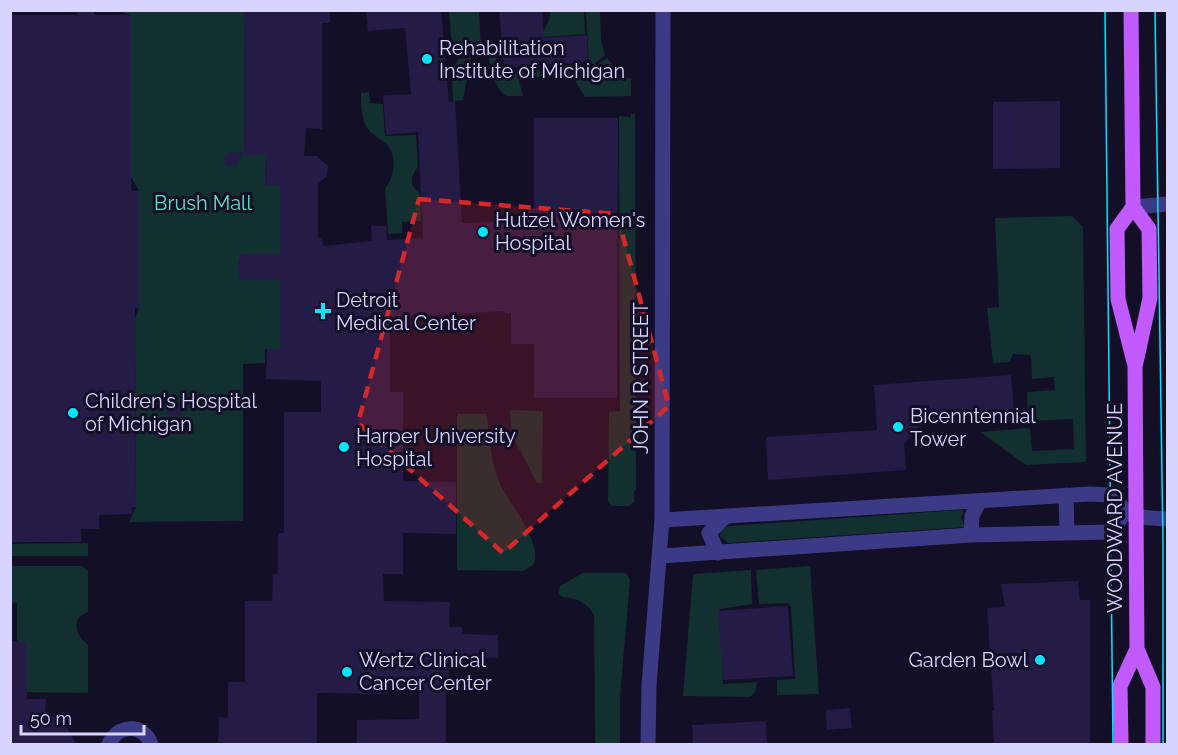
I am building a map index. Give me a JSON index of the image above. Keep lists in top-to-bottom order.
{
  "streets": {
    "main road": ["WOODWARD AVENUE"],
    "street": ["JOHN R STREET"]
  },
  "parks": ["Brush Mall"],
  "places": {
    "other": [
      "Rehabilitation Institute of Michigan",
      "Hutzel Women's Hospital",
      "Children's Hospital of Michigan",
      "Bicenntennial Tower",
      "Harper University Hospital",
      "Garden Bowl",
      "Wertz Clinical Cancer Center"
    ],
    "health": ["Detroit Medical Center"]
  },
  "scale_bar": "50 m"
}
